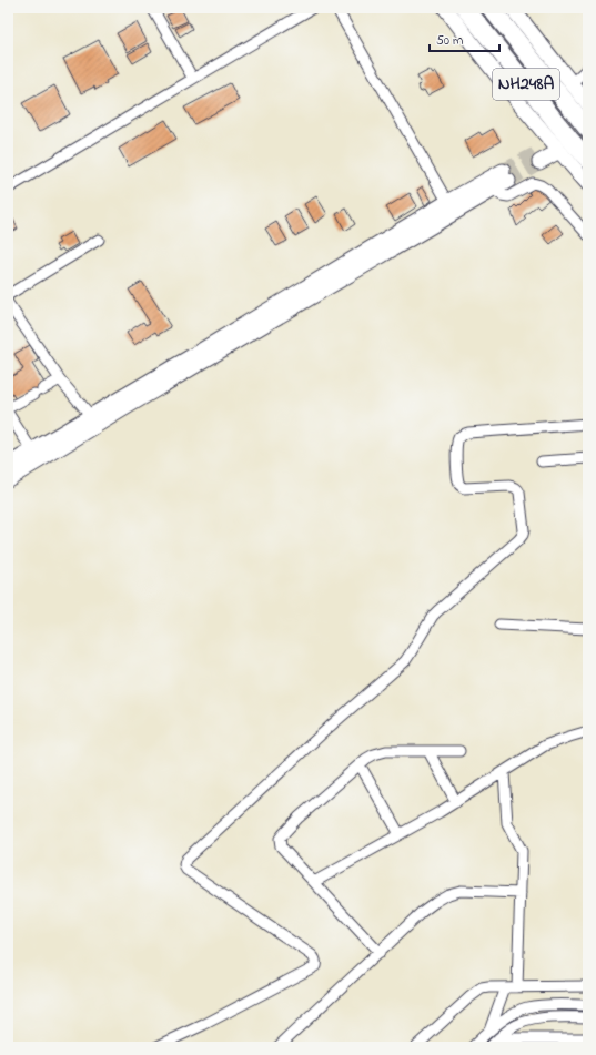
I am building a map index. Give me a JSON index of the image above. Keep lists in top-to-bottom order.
{
  "streets": {
    "highway": ["NH248A"]
  },
  "scale_bar": "50 m"
}
